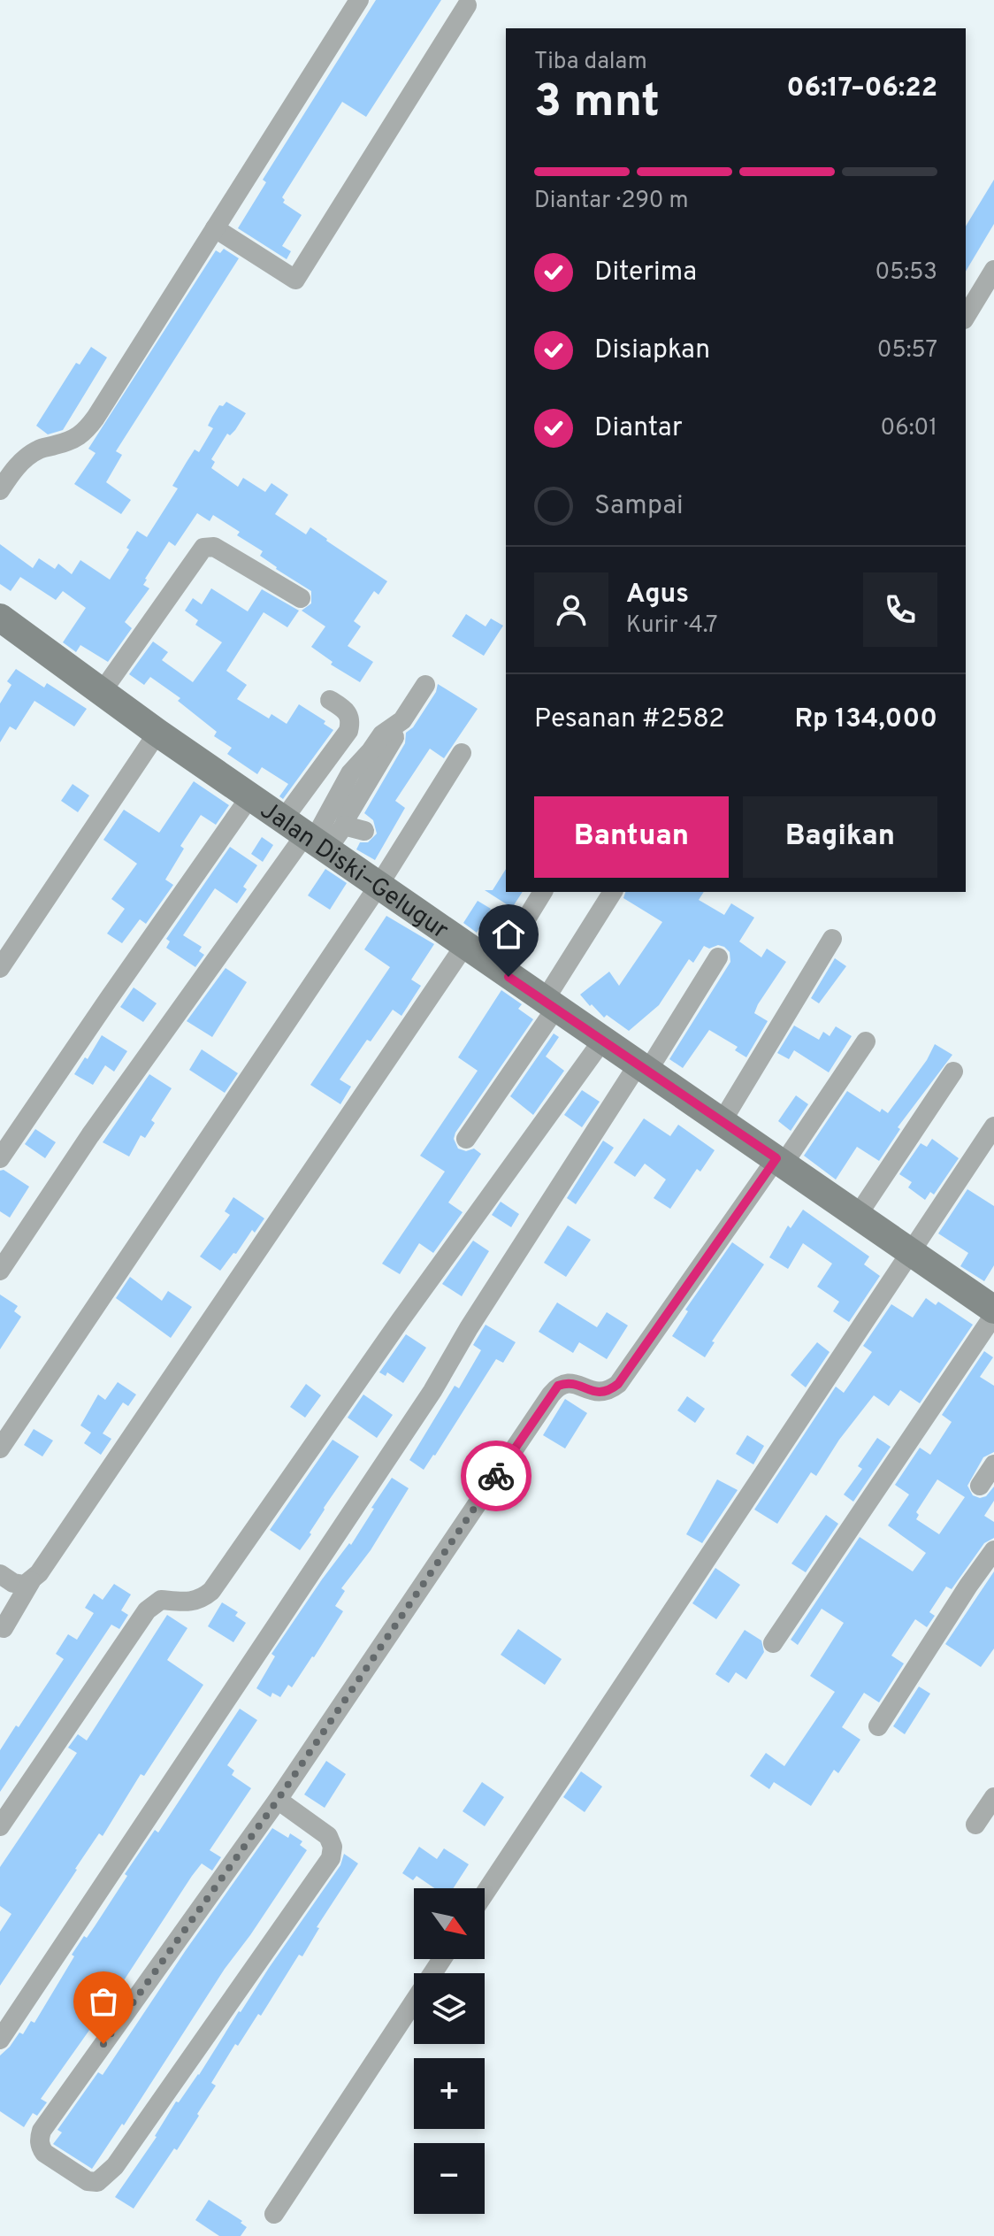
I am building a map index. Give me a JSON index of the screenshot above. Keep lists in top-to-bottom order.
{
  "streets": {
    "main road": ["Jalan Diski–Gelugur"]
  },
  "north": "bottom right",
  "page": {
    "heading": ["3 mnt", "Tiba dalam", "06:17–06:22"],
    "panel": [
      "Agus",
      "Kurir · 4.7",
      "Pesanan #2582",
      "Rp 134,000"
    ],
    "bar": "Diantar · 290 m",
    "list": [
      ["Diterima", "05:53"],
      ["Disiapkan", "05:57"],
      ["Diantar", "06:01"],
      "Sampai"
    ],
    "buttons": ["Bantuan", "Bagikan"],
    "map_buttons": ["+", "−"]
  }
}
